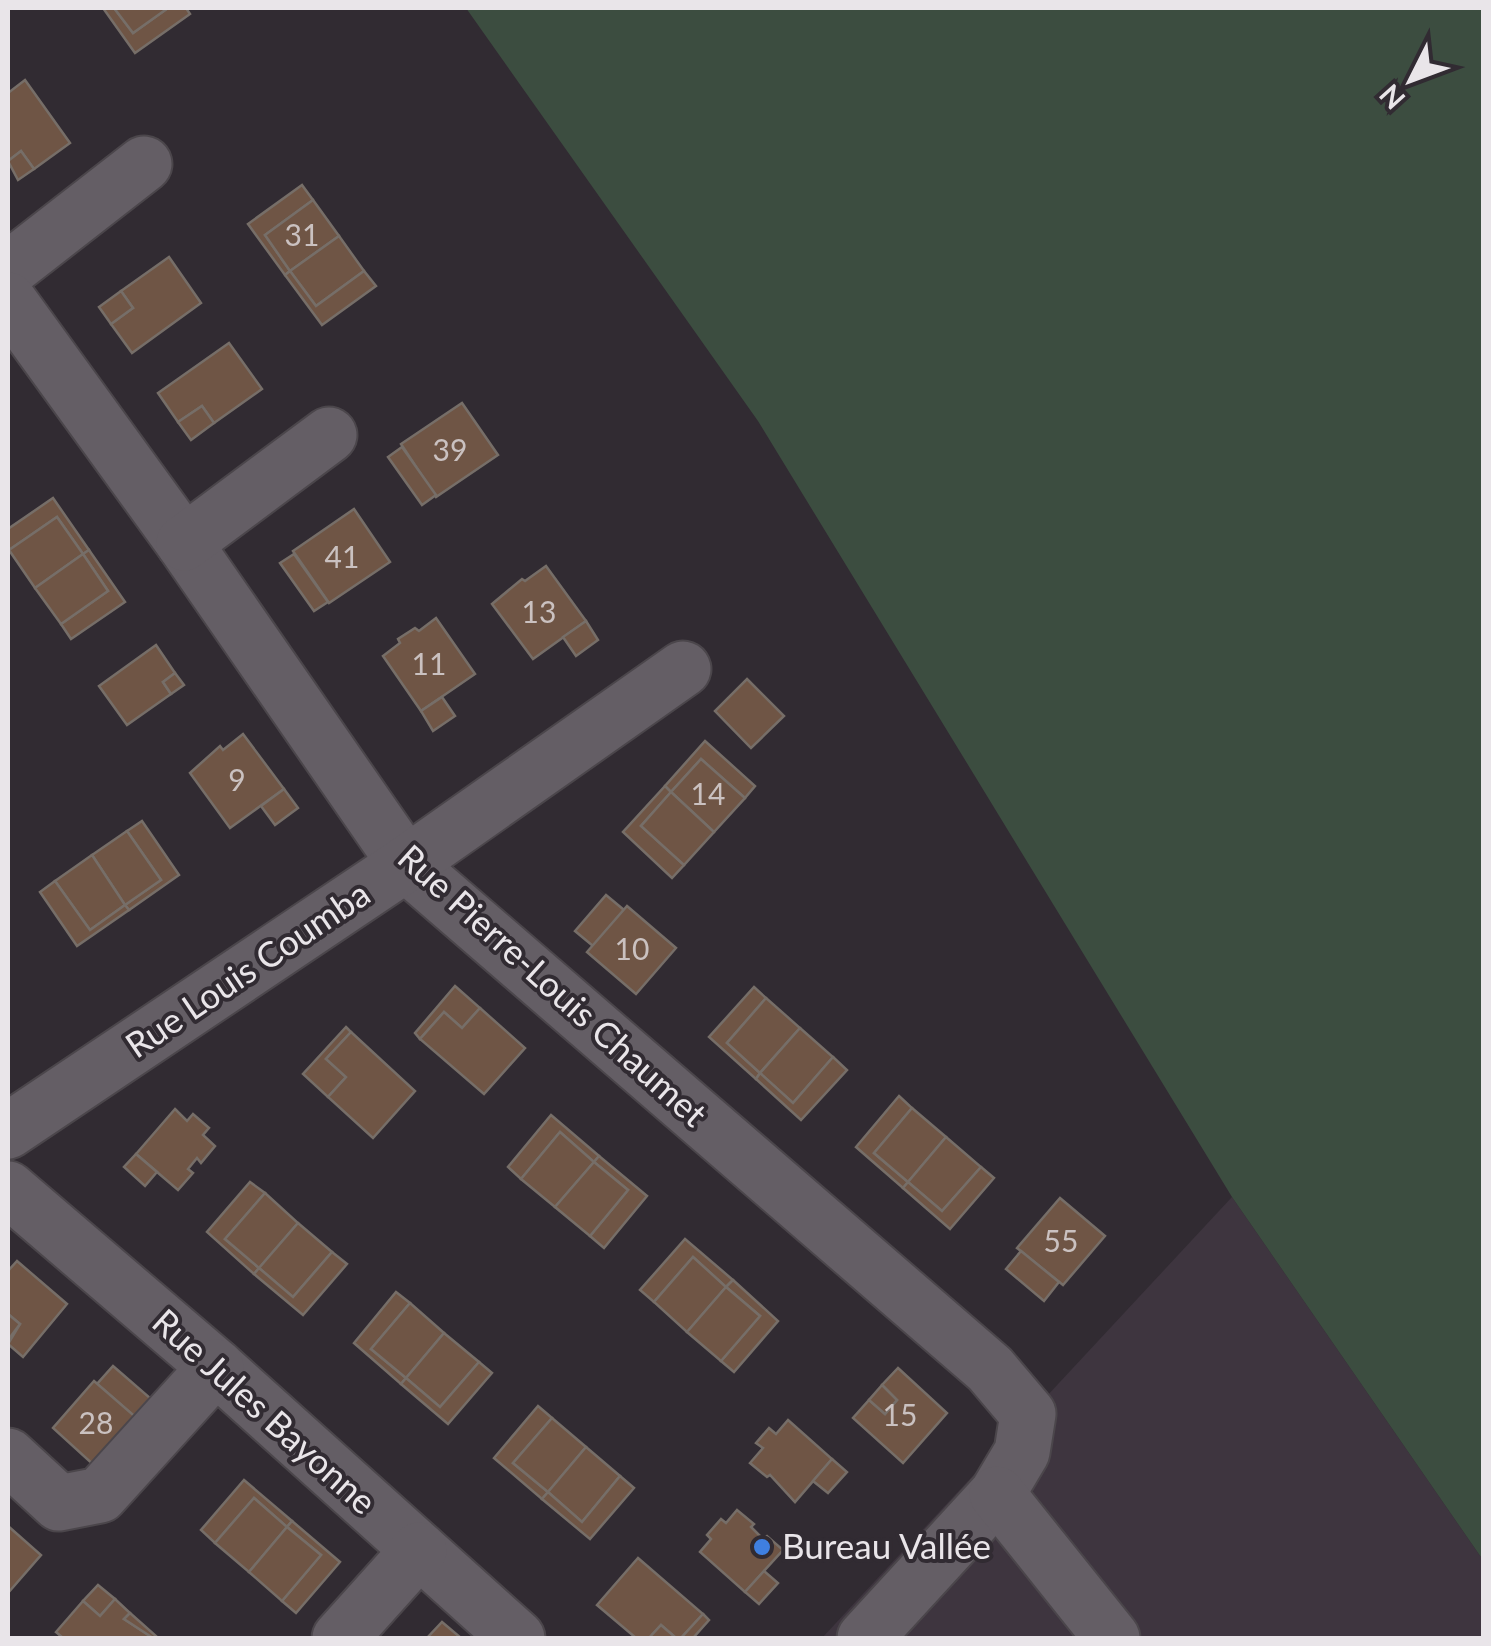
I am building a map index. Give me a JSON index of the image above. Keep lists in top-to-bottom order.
{
  "streets": {
    "street": ["Rue Louis Coumba", "Rue Pierre-Louis Chaumet", "Rue Jules Bayonne"]
  },
  "crossings": [
    ["Rue Louis Coumba", "Rue Pierre-Louis Chaumet"]
  ],
  "places": ["Bureau Vallée"],
  "house_numbers": [
    "31",
    "39",
    "41",
    "13",
    "11",
    "9",
    "14",
    "10",
    "55",
    "15",
    "28"
  ],
  "north": "bottom left"
}
